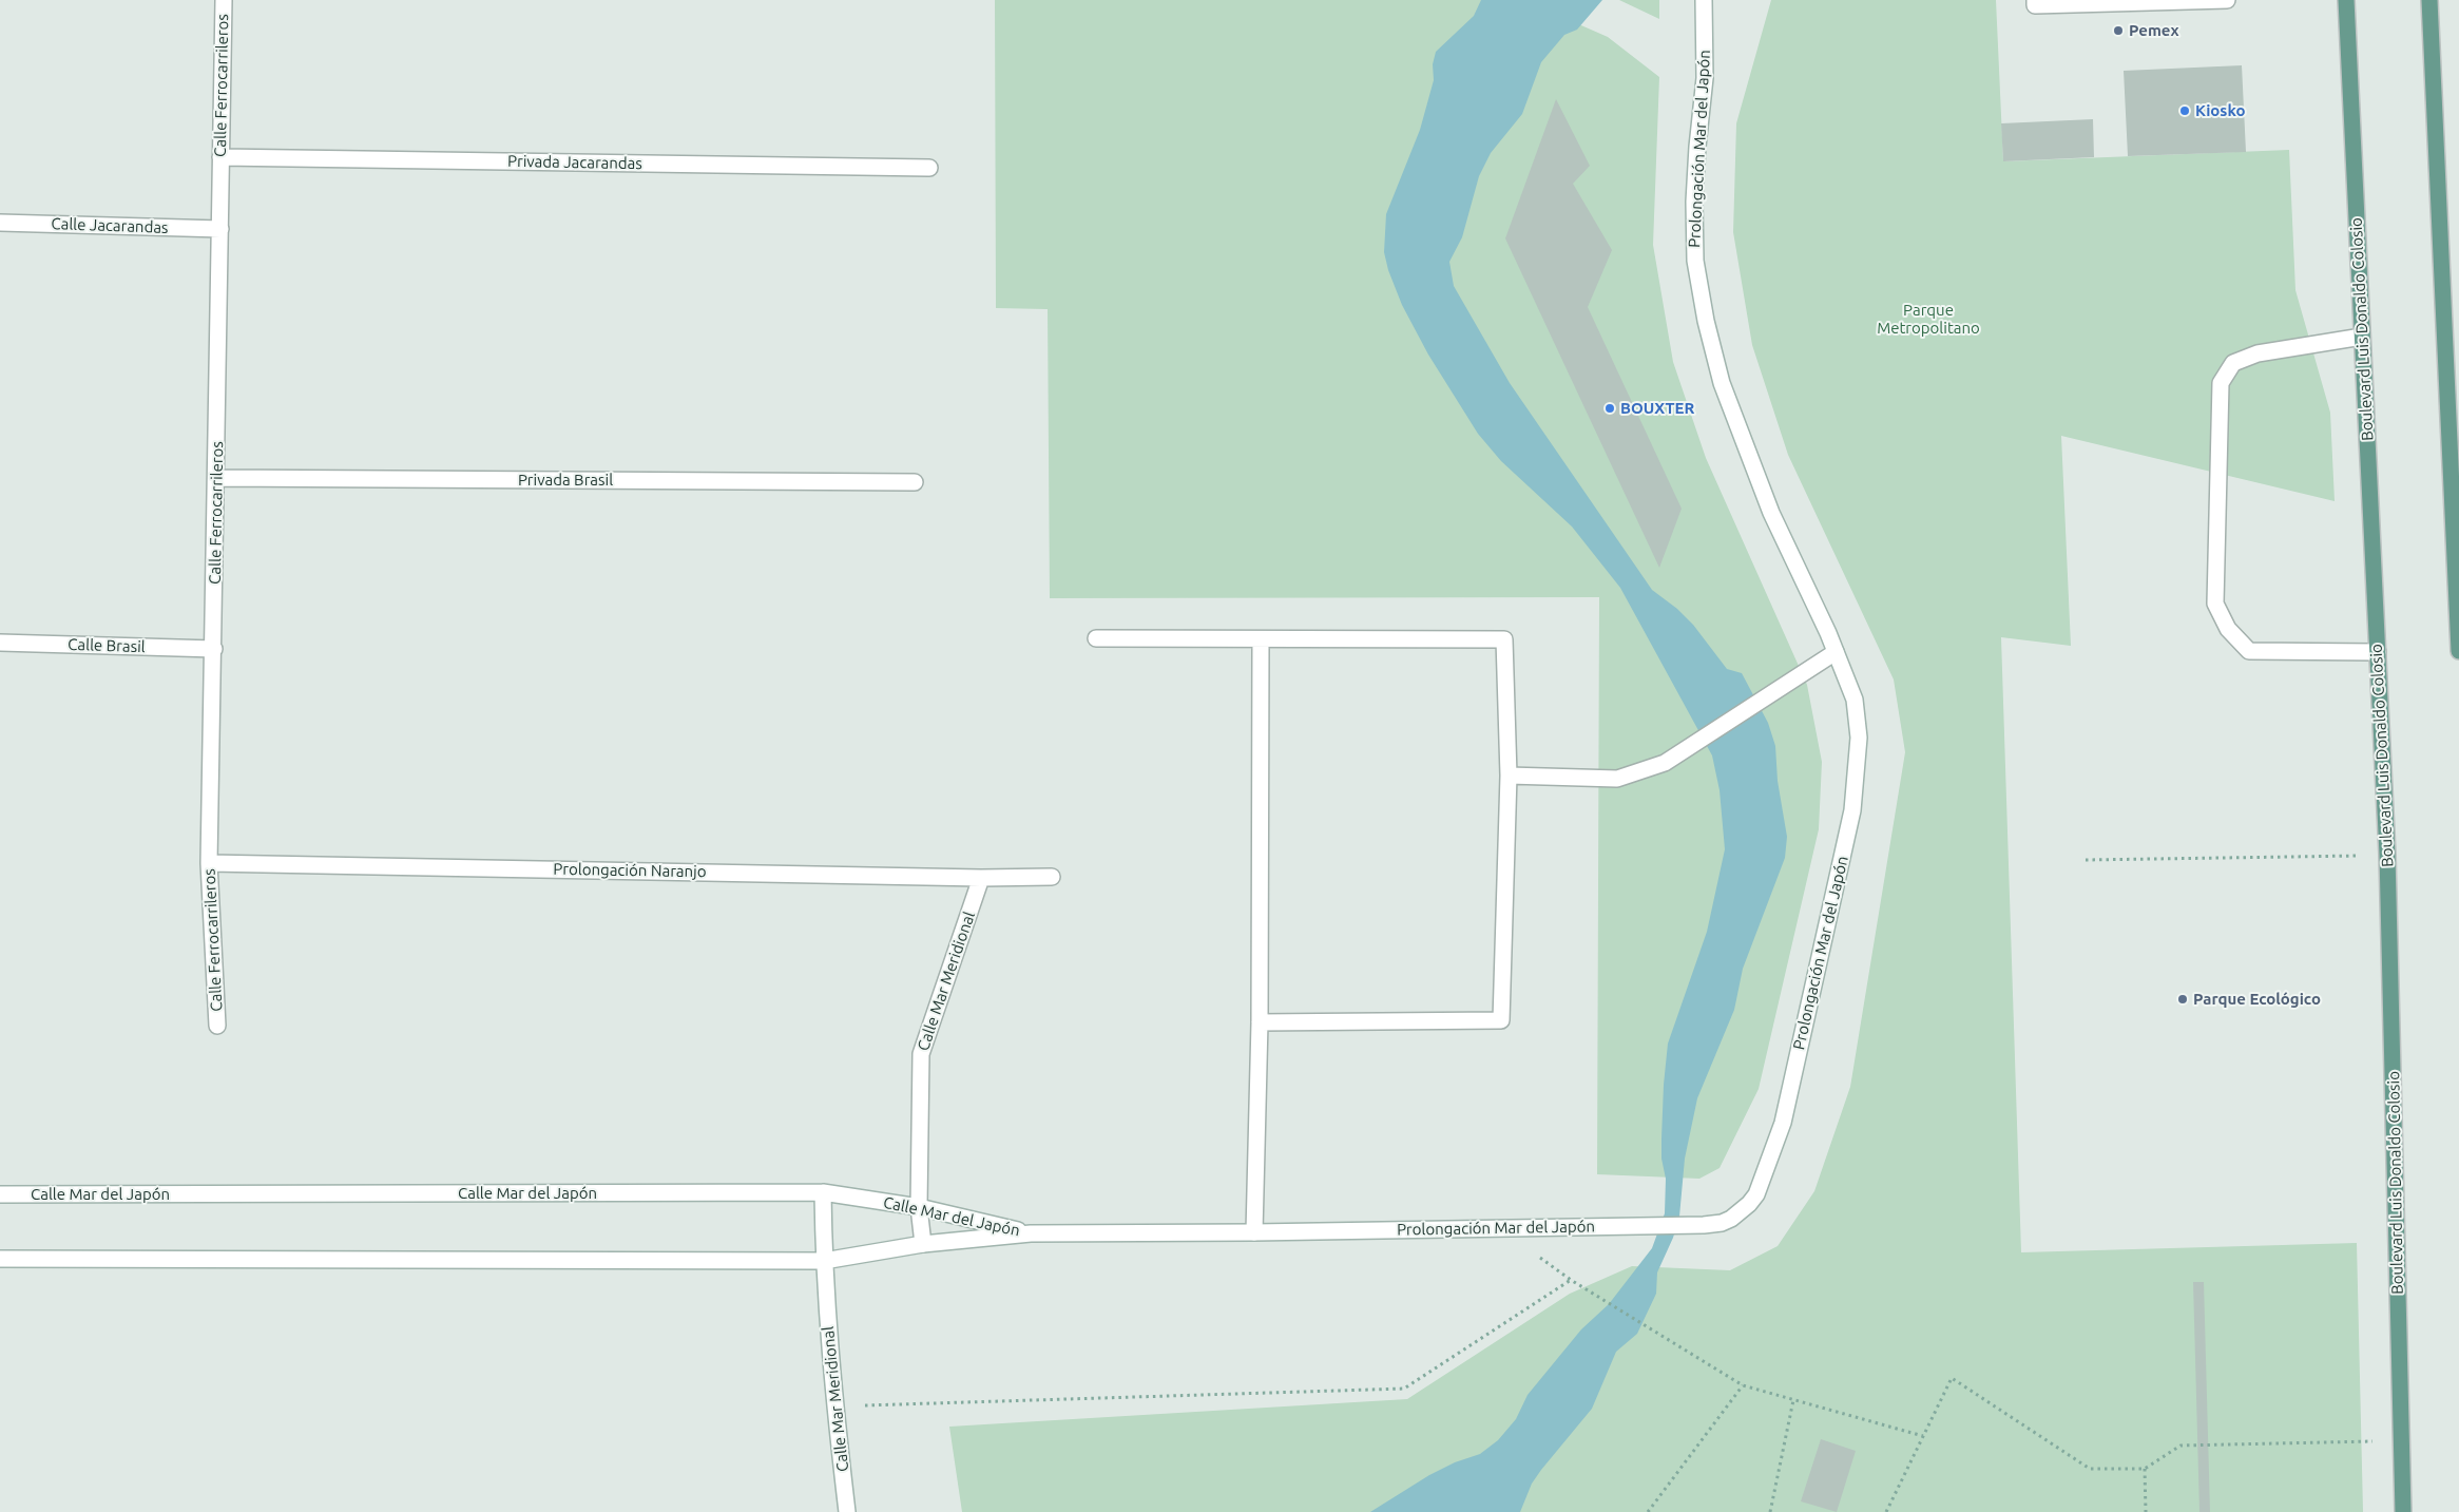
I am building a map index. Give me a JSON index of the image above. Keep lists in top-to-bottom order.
{
  "streets": {
    "main road": ["Boulevard Luis Donaldo Colosio"],
    "street": [
      "Calle Ferrocarrileros",
      "Prolongación Mar del Japón",
      "Privada Jacarandas",
      "Calle Jacarandas",
      "Privada Brasil",
      "Calle Brasil",
      "Prolongación Naranjo",
      "Calle Mar Meridional",
      "Calle Mar del Japón"
    ]
  },
  "crossings": [
    ["Calle Ferrocarrileros", "Privada Jacarandas"],
    ["Calle Ferrocarrileros", "Calle Jacarandas"],
    ["Calle Ferrocarrileros", "Privada Brasil"],
    ["Calle Ferrocarrileros", "Calle Brasil"],
    ["Calle Ferrocarrileros", "Prolongación Naranjo"],
    ["Prolongación Mar del Japón", "Calle Mar del Japón"],
    ["Prolongación Naranjo", "Calle Mar Meridional"],
    ["Calle Mar Meridional", "Calle Mar del Japón"]
  ],
  "parks": ["Parque Metropolitano"],
  "places": [
    "Pemex",
    "Kiosko",
    "BOUXTER",
    "Parque Ecológico"
  ]
}
